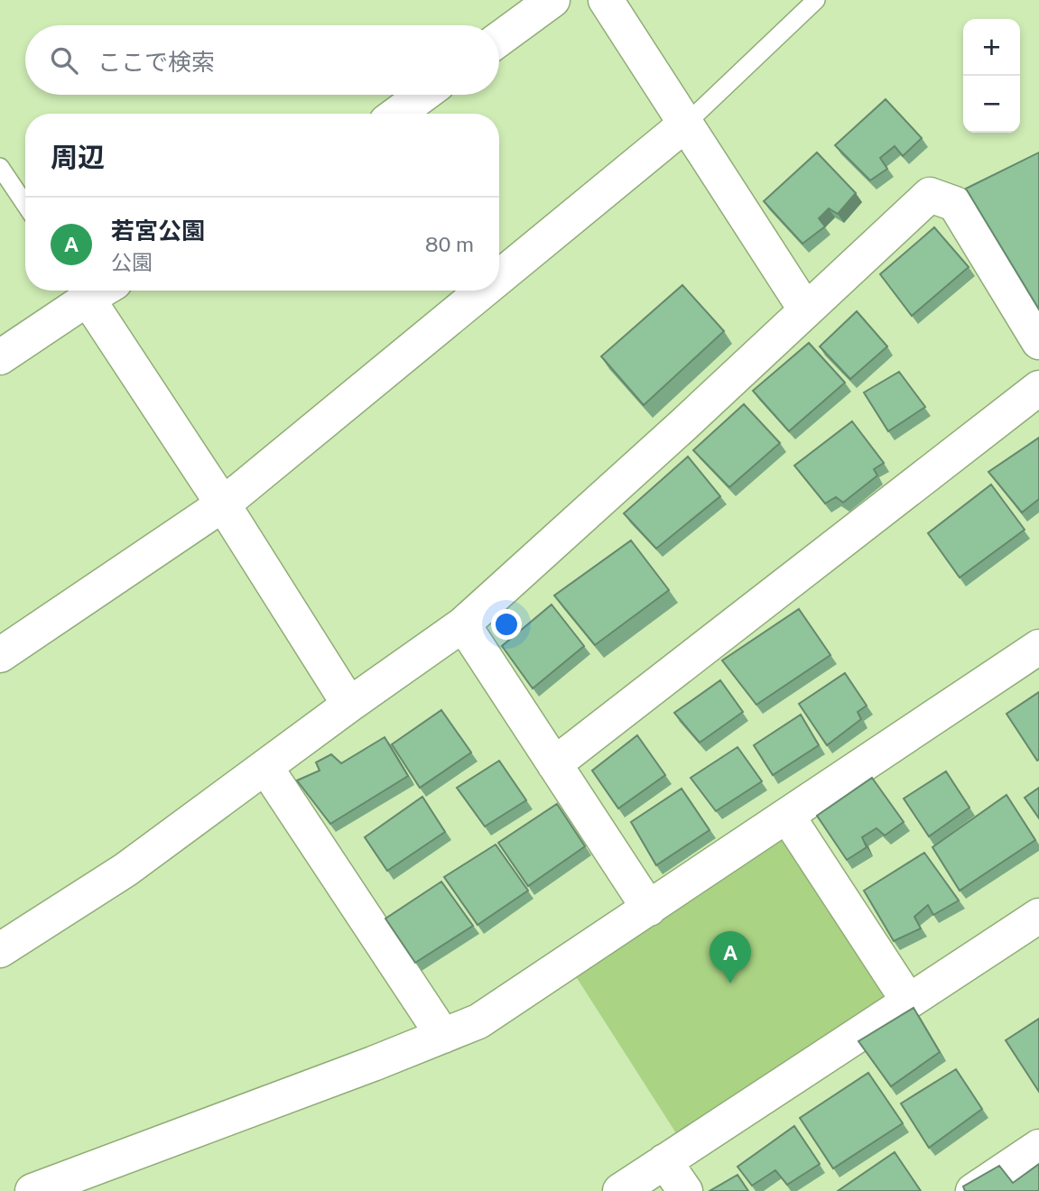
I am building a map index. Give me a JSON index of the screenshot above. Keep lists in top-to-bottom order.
{
  "page": {
    "map_buttons": ["+", "−"],
    "search": "ここで検索",
    "heading": "周辺",
    "list": [
      {
        "mark": "A",
        "name": "若宮公園",
        "note": "公園",
        "value": "80 m"
      }
    ],
    "pins": "A"
  }
}
